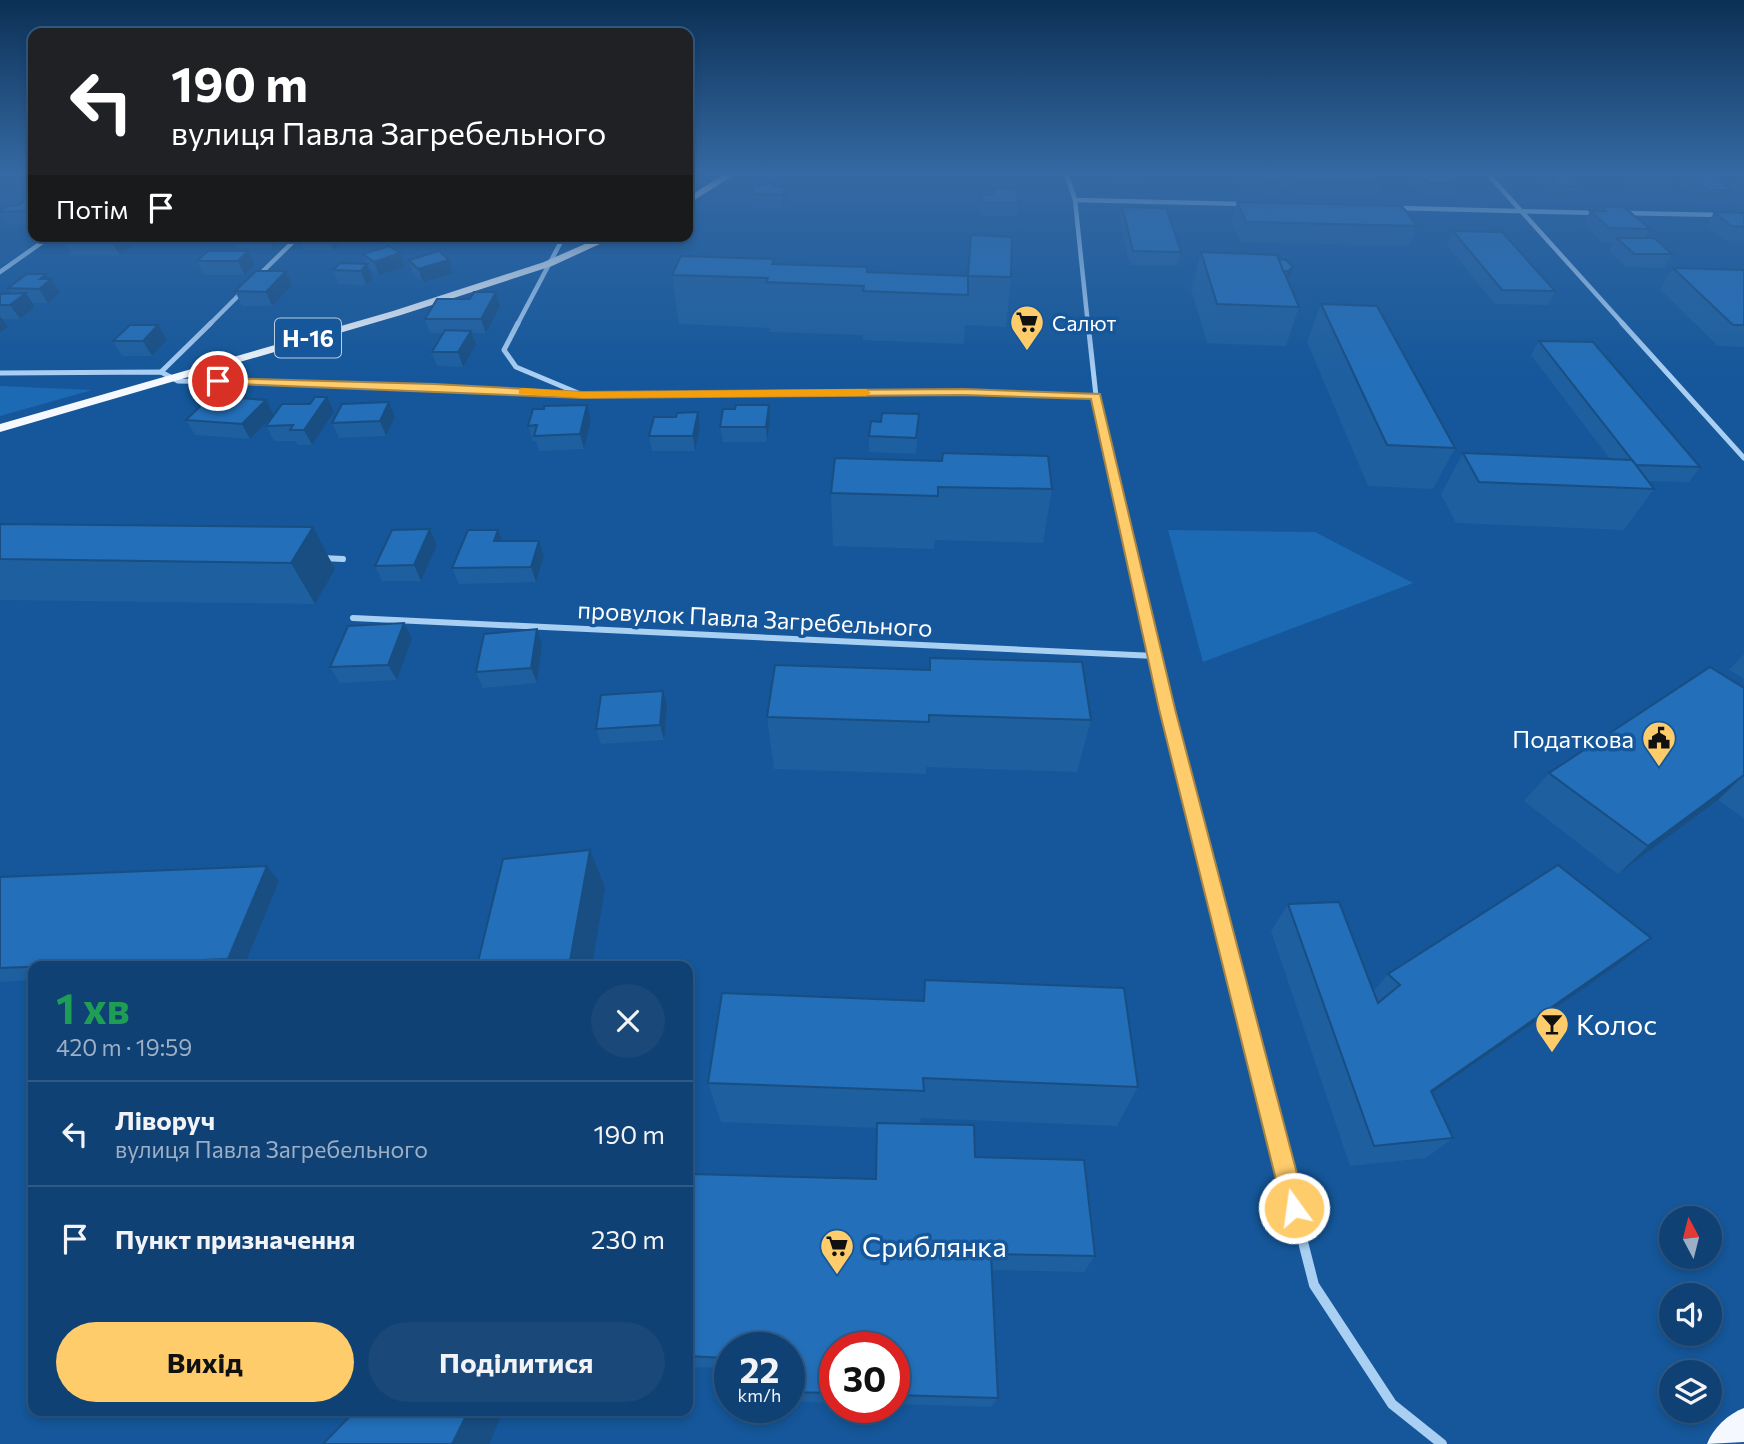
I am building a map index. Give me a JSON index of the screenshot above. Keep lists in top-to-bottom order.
{
  "streets": {
    "main road": ["Н-16"],
    "street": ["провулок Павла Загребельного"]
  },
  "places": {
    "supermarket": ["Салют", "Сриблянка"],
    "public building": ["Податкова"],
    "bar": ["Колос"]
  },
  "north": "top",
  "page": {
    "turn": ["190 m", "вулиця Павла Загребельного"],
    "then": "Потім",
    "heading": ["1 хв", "420 m · 19:59"],
    "list": [
      {
        "name": "Ліворуч",
        "note": "вулиця Павла Загребельного",
        "value": "190 m"
      },
      {
        "name": "Пункт призначення",
        "value": "230 m"
      }
    ],
    "buttons": ["Вихід", "Поділитися"],
    "speed": "22 km/h",
    "limit": "30"
  }
}
